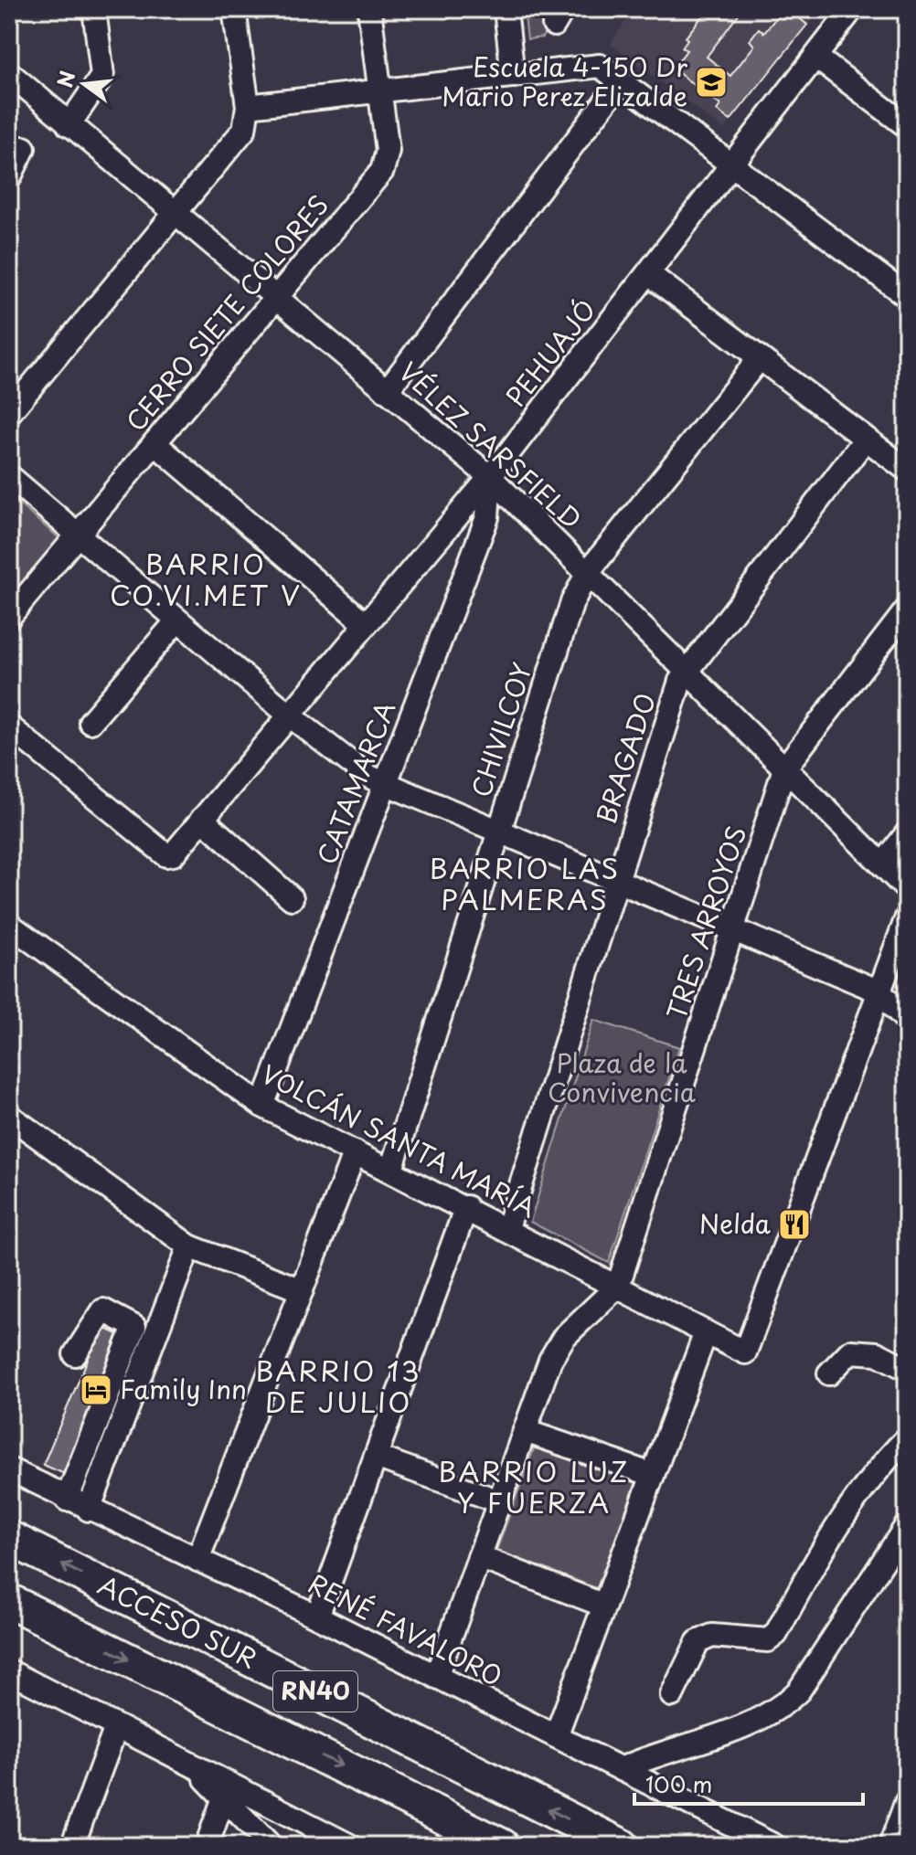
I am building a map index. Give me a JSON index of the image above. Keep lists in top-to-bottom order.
{
  "streets": {
    "highway": ["ACCESO SUR", "RN40"],
    "street": [
      "CERRO SIETE COLORES",
      "PEHUAJÓ",
      "VÉLEZ SARSFIELD",
      "CHIVILCOY",
      "BRAGADO",
      "CATAMARCA",
      "TRES ARROYOS",
      "VOLCÁN SANTA MARÍA",
      "RENÉ FAVALORO"
    ]
  },
  "crossings": [
    ["CERRO SIETE COLORES", "VÉLEZ SARSFIELD"],
    ["PEHUAJÓ", "VÉLEZ SARSFIELD"],
    ["PEHUAJÓ", "CATAMARCA"],
    ["VÉLEZ SARSFIELD", "CHIVILCOY"],
    ["VÉLEZ SARSFIELD", "BRAGADO"],
    ["VÉLEZ SARSFIELD", "CATAMARCA"],
    ["VÉLEZ SARSFIELD", "TRES ARROYOS"],
    ["CHIVILCOY", "VOLCÁN SANTA MARÍA"],
    ["BRAGADO", "VOLCÁN SANTA MARÍA"],
    ["CATAMARCA", "VOLCÁN SANTA MARÍA"],
    ["TRES ARROYOS", "VOLCÁN SANTA MARÍA"],
    ["TRES ARROYOS", "RENÉ FAVALORO"]
  ],
  "districts": [
    "BARRIO CO.VI.MET V",
    "BARRIO LAS PALMERAS",
    "BARRIO 13 DE JULIO",
    "BARRIO LUZ Y FUERZA"
  ],
  "parks": ["Plaza de la Convivencia"],
  "places": {
    "school or university": ["Escuela 4-150 Dr Mario Perez Elizalde"],
    "restaurant": ["Nelda"],
    "hotel": ["Family Inn"]
  },
  "scale_bar": "100 m",
  "north": "left"
}
